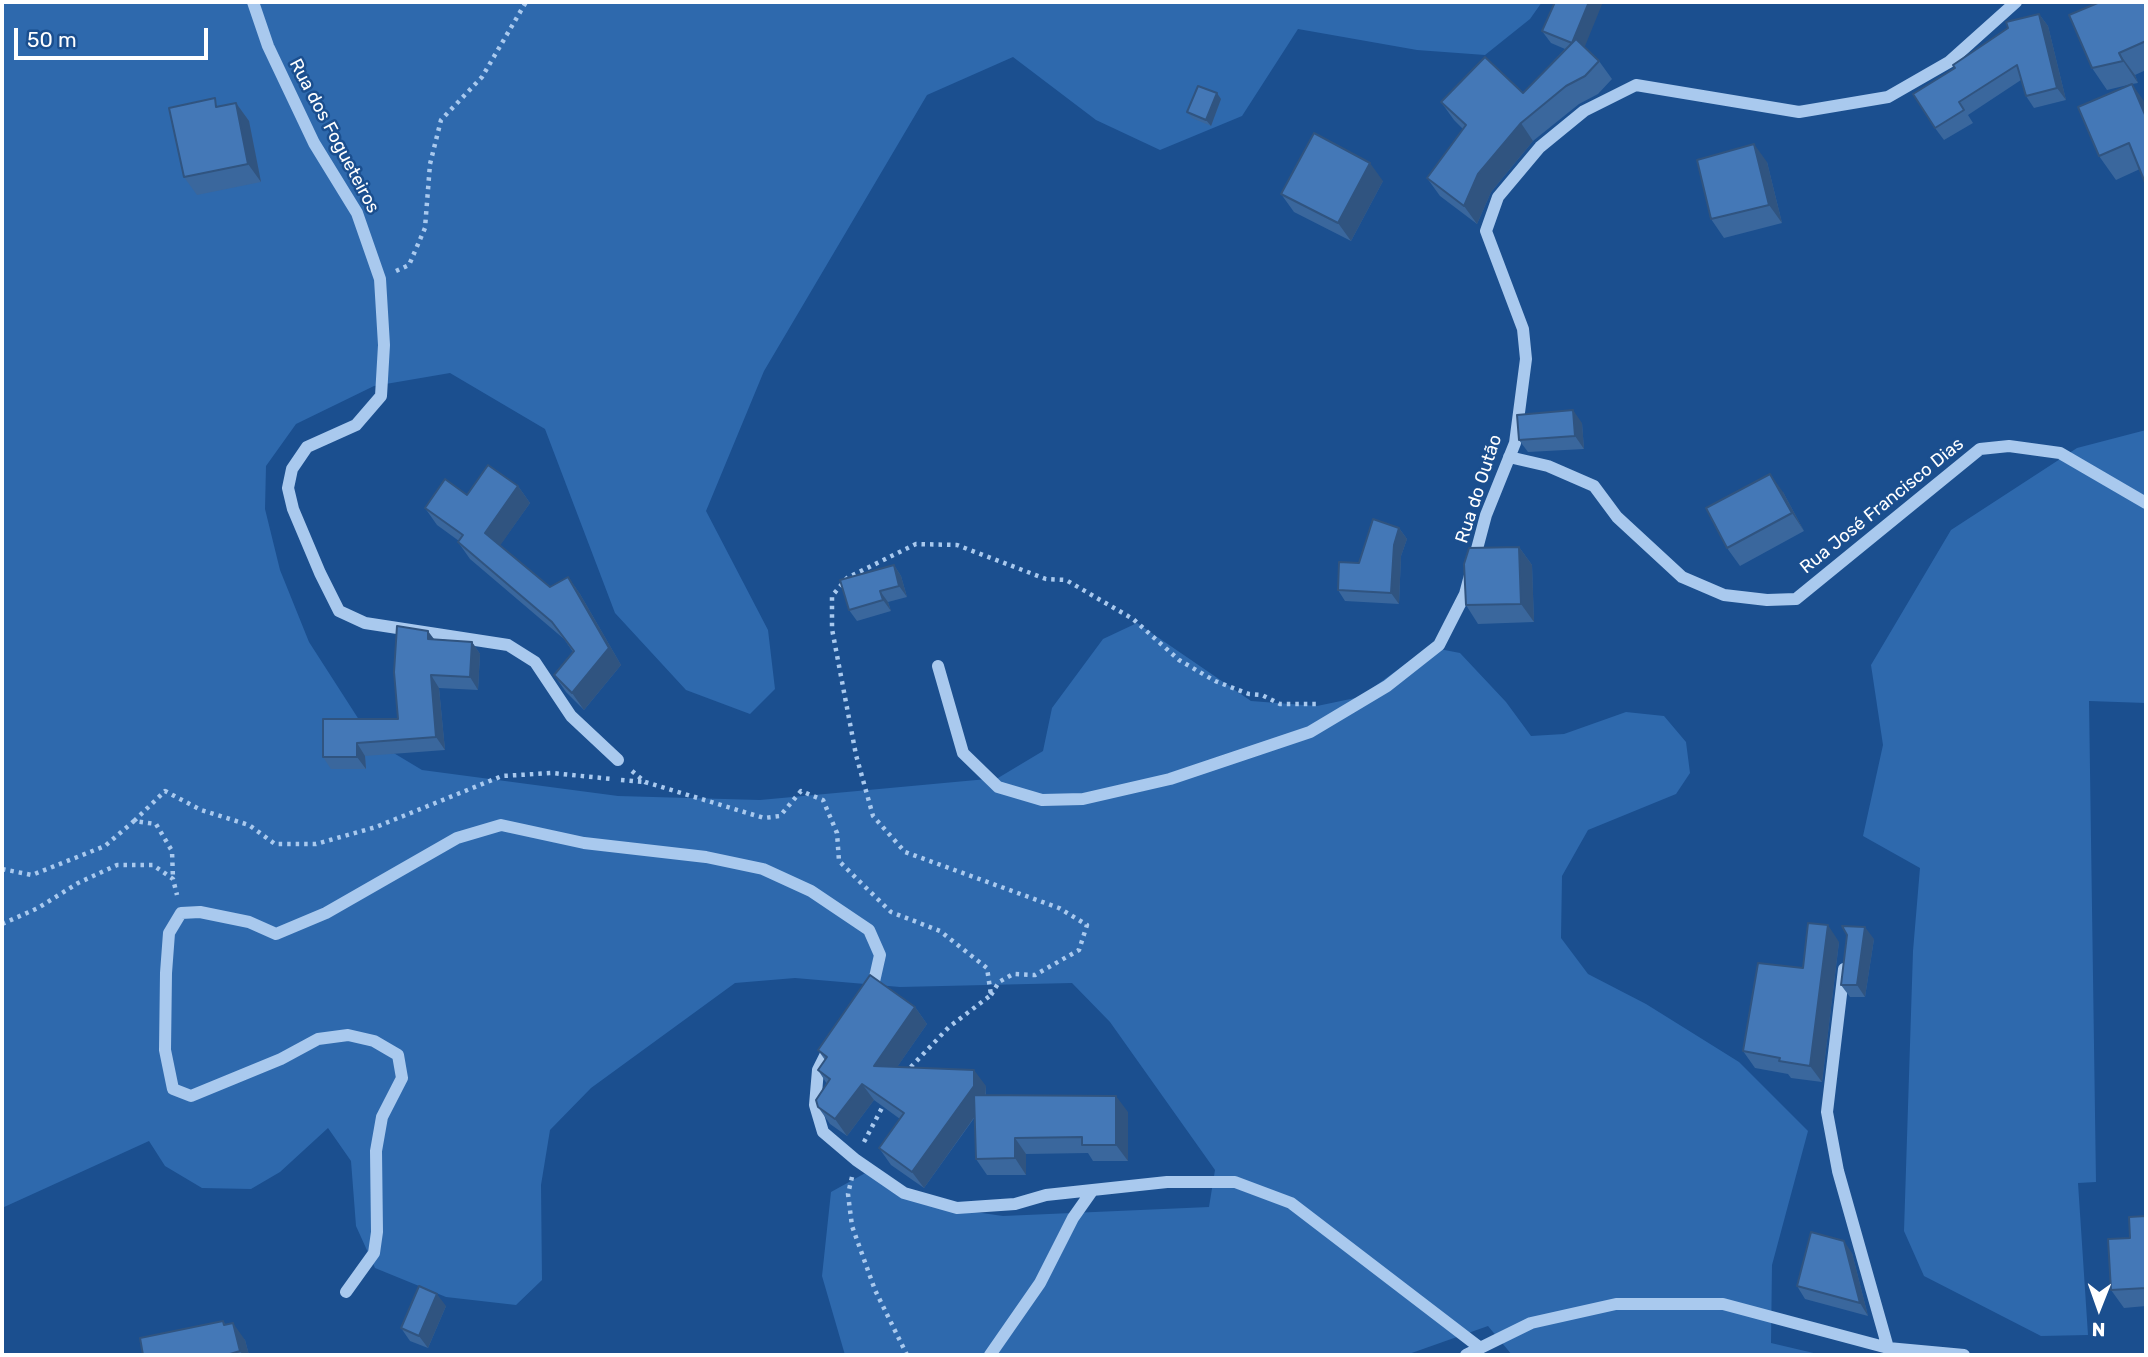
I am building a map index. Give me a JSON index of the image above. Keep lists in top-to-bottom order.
{
  "streets": {
    "street": ["Rua dos Fogueteiros", "Rua do Outão", "Rua José Francisco Dias"]
  },
  "crossings": [
    ["Rua do Outão", "Rua José Francisco Dias"]
  ],
  "scale_bar": "50 m",
  "north": "bottom"
}
